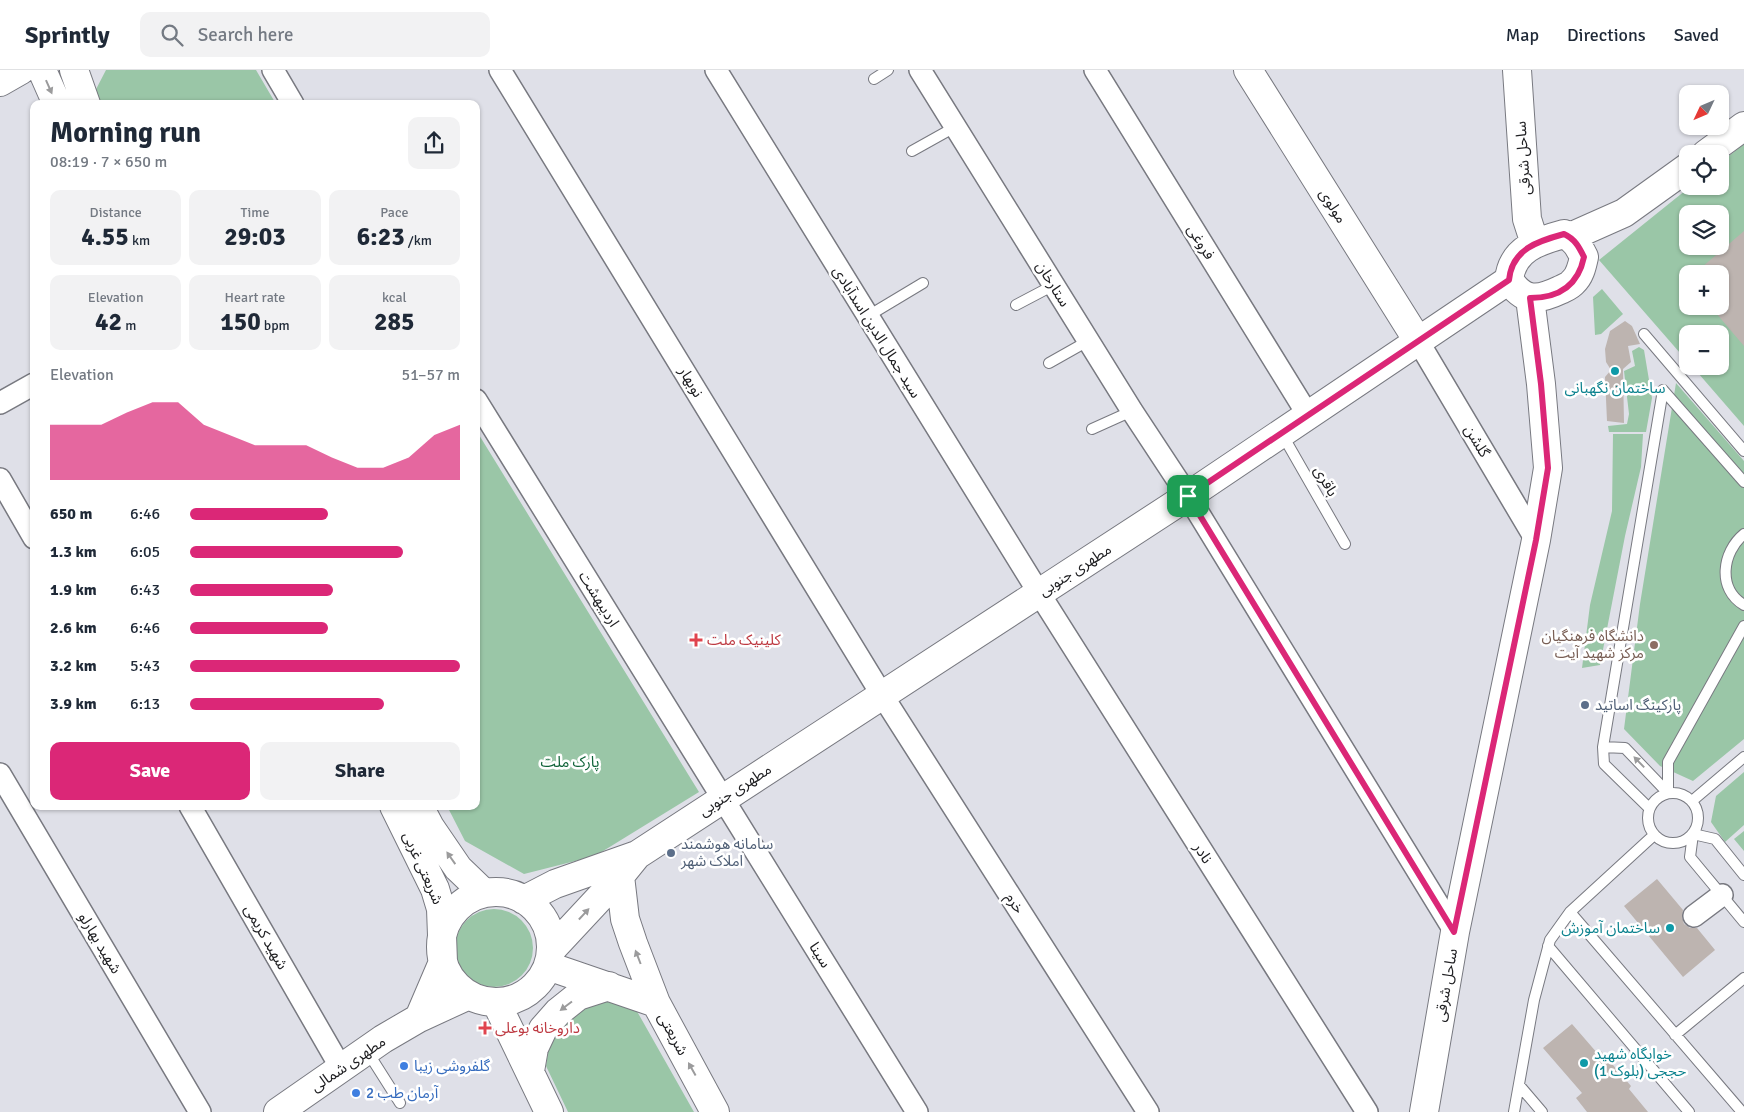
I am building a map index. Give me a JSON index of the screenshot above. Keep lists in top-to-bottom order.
{
  "streets": {
    "street": [
      "ساحل شرقی",
      "مولوی",
      "فروغی",
      "ستارخان",
      "سید جمال الدین اسدآبادی",
      "نوبهار",
      "گلشن",
      "مطهری جنوبی",
      "اردیبهشت",
      "نادر",
      "شریعتی غربی",
      "خرم",
      "شهید کریمی",
      "شهید بهارلو",
      "سینا",
      "شریعتی",
      "مطهری شمالی"
    ],
    "lane": ["باقری"]
  },
  "crossings": [
    ["ساحل شرقی", "ستارخان"],
    ["ساحل شرقی", "گلشن"],
    ["ساحل شرقی", "مطهری جنوبی"],
    ["مولوی", "گلشن"],
    ["مولوی", "مطهری جنوبی"],
    ["فروغی", "مطهری جنوبی"],
    ["ستارخان", "مطهری جنوبی"],
    ["سید جمال الدین اسدآبادی", "مطهری جنوبی"],
    ["سید جمال الدین اسدآبادی", "نادر"],
    ["نوبهار", "مطهری جنوبی"],
    ["نوبهار", "خرم"],
    ["گلشن", "مطهری جنوبی"],
    ["باقری", "مطهری جنوبی"],
    ["مطهری جنوبی", "اردیبهشت"],
    ["مطهری جنوبی", "نادر"],
    ["مطهری جنوبی", "خرم"],
    ["مطهری جنوبی", "سینا"],
    ["اردیبهشت", "سینا"],
    ["شریعتی غربی", "شریعتی"],
    ["شریعتی غربی", "مطهری شمالی"],
    ["شهید کریمی", "مطهری شمالی"],
    ["شریعتی", "مطهری شمالی"]
  ],
  "parks": ["پارک ملت"],
  "places": {
    "other": [
      "ساختمان نگهبانی",
      "دانشگاه فرهنگیان مرکز شهید آیت",
      "پارکینگ اساتید",
      "سامانه هوشمند املاک شهر",
      "ساختمان آموزش",
      "خوابگاه شهید حججی (بلوک 1)",
      "گلفروشی زیبا",
      "آرمان طب 2"
    ],
    "health": ["کلینیک ملت", "داروخانه بوعلی"]
  },
  "north": "bottom left",
  "page": {
    "header": "Sprintly",
    "search": "Search here",
    "nav": ["Map", "Directions", "Saved"],
    "map_buttons": ["+", "−"],
    "heading": ["Morning run", "08:19 · 7 × 650 m"],
    "stats": [
      ["Distance", "4.55 km"],
      ["Time", "29:03"],
      ["Pace", "6:23 /km"],
      ["Elevation", "42 m"],
      ["Heart rate", "150 bpm"],
      ["kcal", "285"]
    ],
    "chart": ["Elevation", "51–57 m"],
    "list": [
      {
        "name": "650 m",
        "note": "6:46"
      },
      {
        "name": "1.3 km",
        "note": "6:05"
      },
      {
        "name": "1.9 km",
        "note": "6:43"
      },
      {
        "name": "2.6 km",
        "note": "6:46"
      },
      {
        "name": "3.2 km",
        "note": "5:43"
      },
      {
        "name": "3.9 km",
        "note": "6:13"
      }
    ],
    "buttons": ["Save", "Share"]
  }
}
